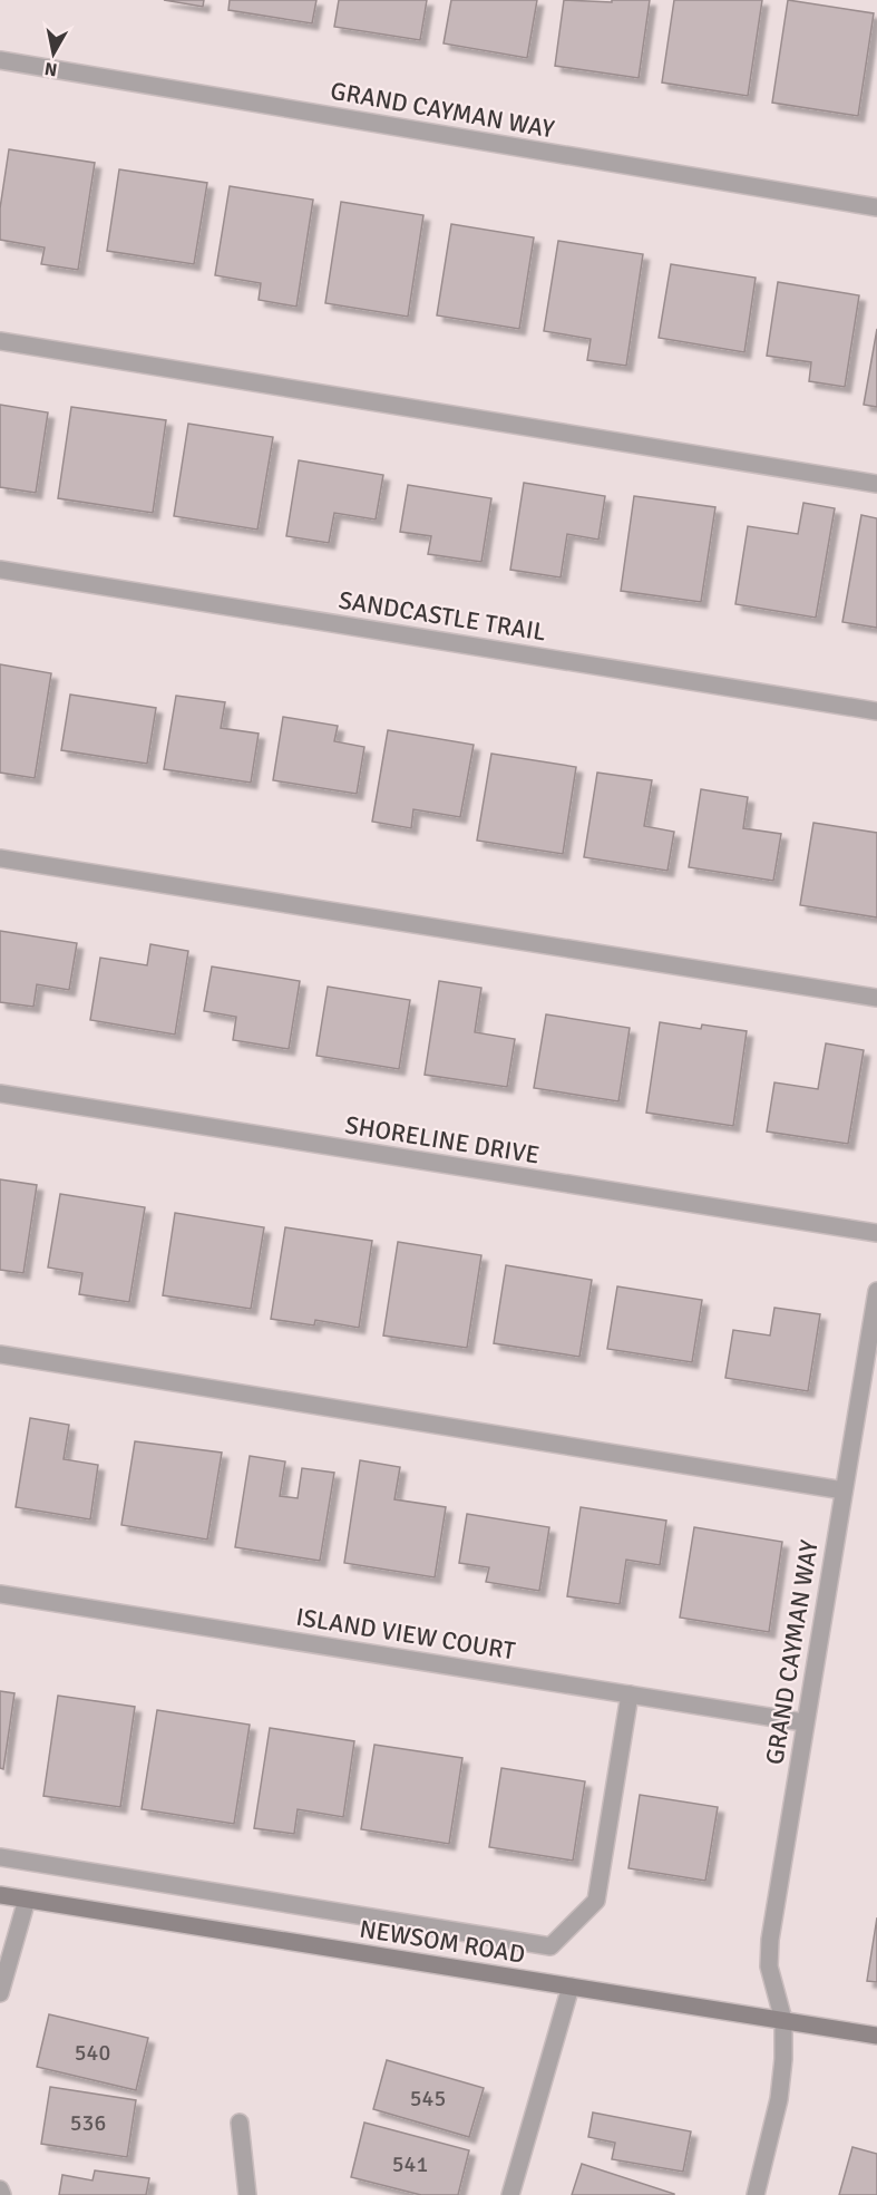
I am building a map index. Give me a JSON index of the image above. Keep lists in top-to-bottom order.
{
  "streets": {
    "street": [
      "GRAND CAYMAN WAY",
      "SANDCASTLE TRAIL",
      "SHORELINE DRIVE",
      "ISLAND VIEW COURT",
      "NEWSOM ROAD"
    ]
  },
  "crossings": [
    ["GRAND CAYMAN WAY", "ISLAND VIEW COURT"],
    ["GRAND CAYMAN WAY", "NEWSOM ROAD"]
  ],
  "house_numbers": [
    "540",
    "545",
    "536",
    "541"
  ],
  "north": "bottom"
}
